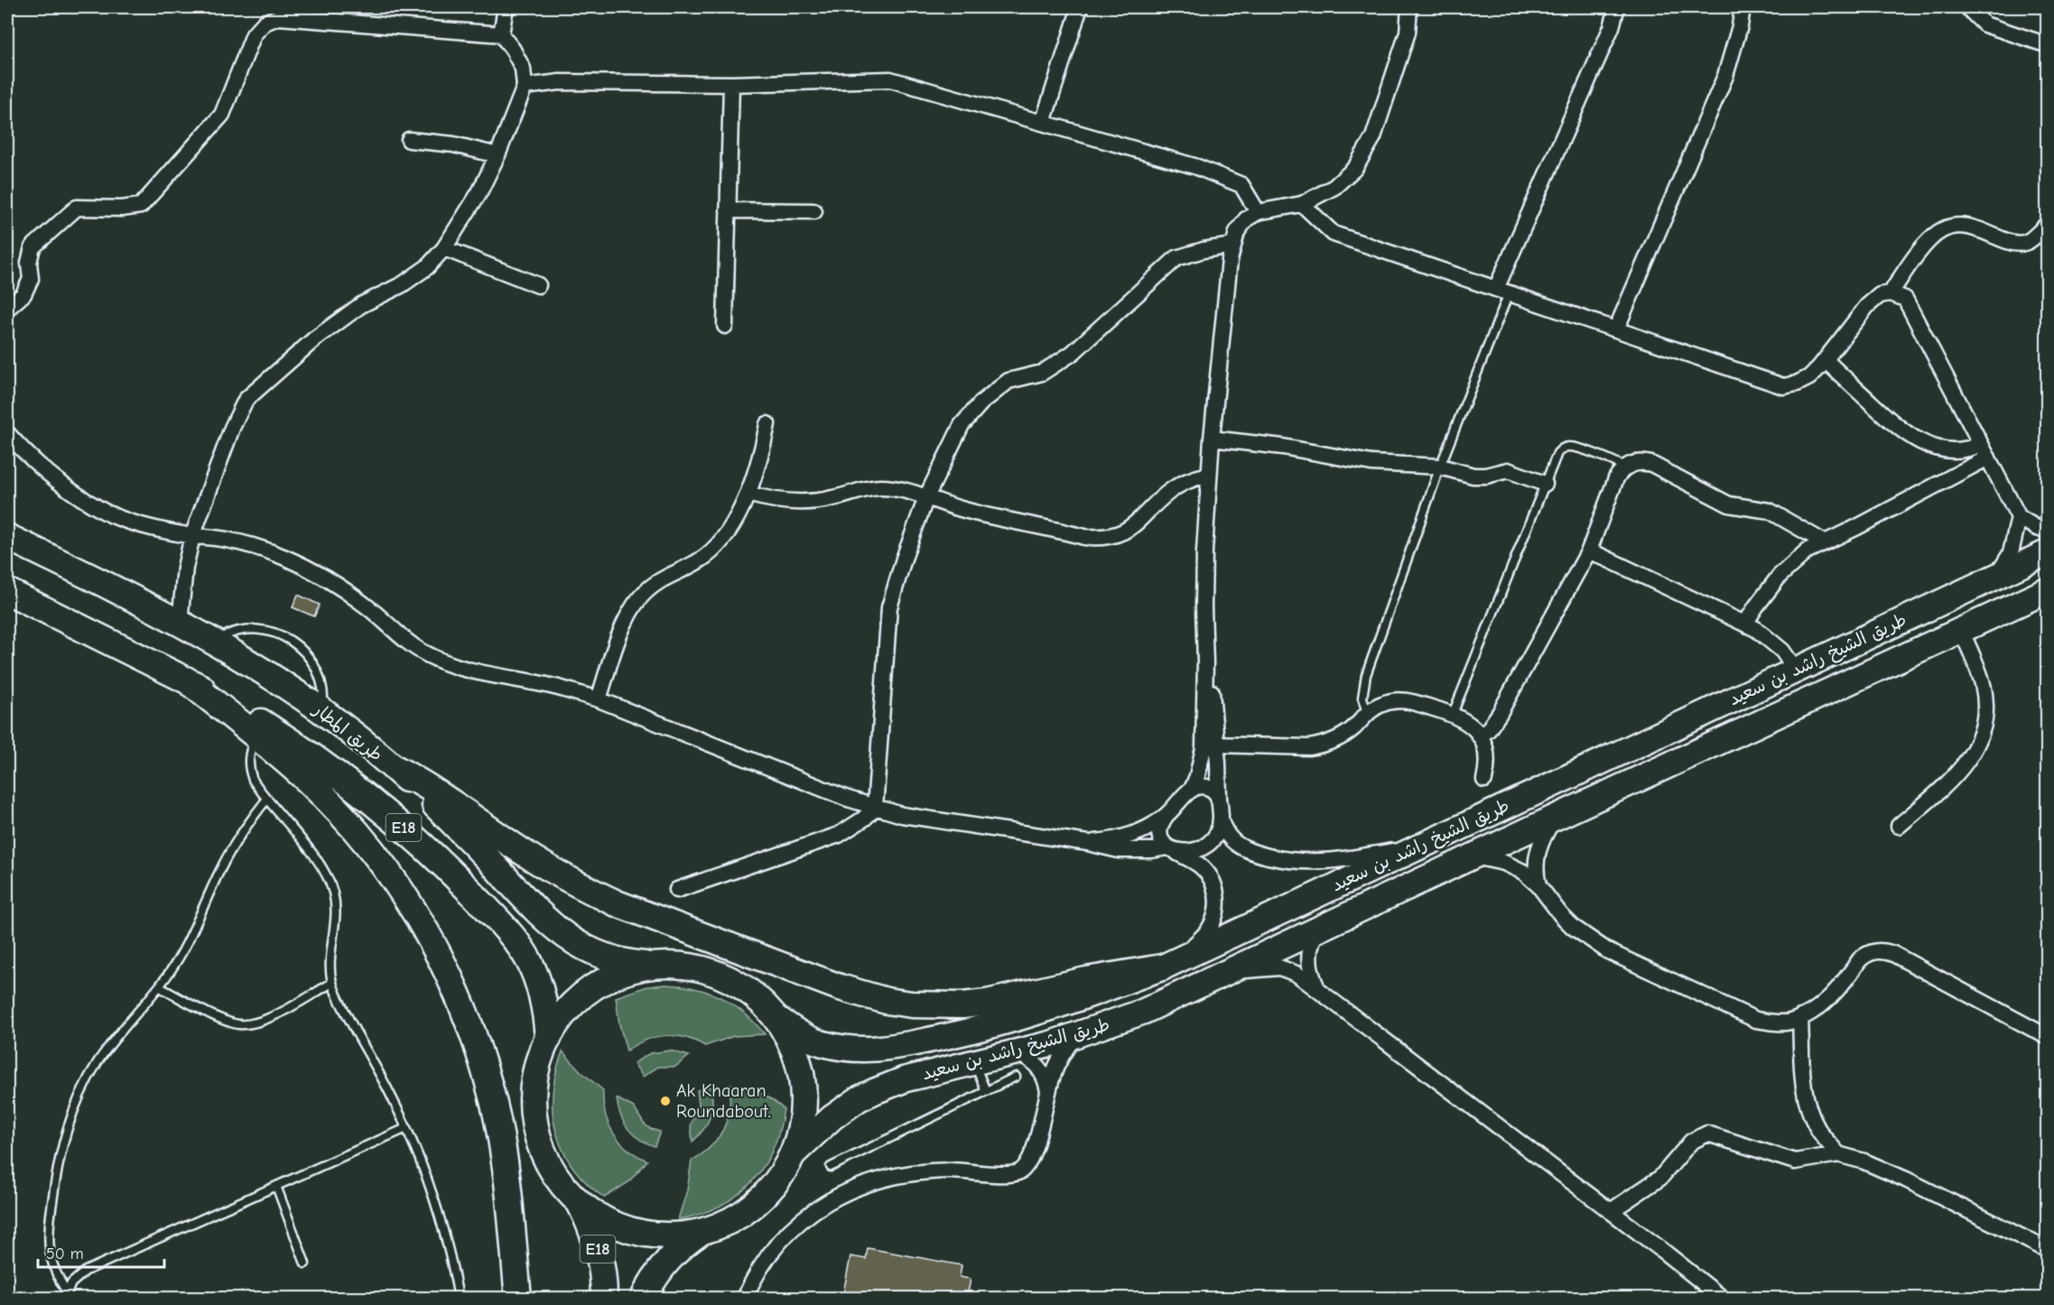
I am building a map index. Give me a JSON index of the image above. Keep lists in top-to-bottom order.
{
  "streets": {
    "highway": ["طريق المطار", "E18"],
    "main road": ["طريق الشيخ راشد بن سعيد"]
  },
  "places": ["Ak Khaaran Roundabout."],
  "scale_bar": "50 m"
}
